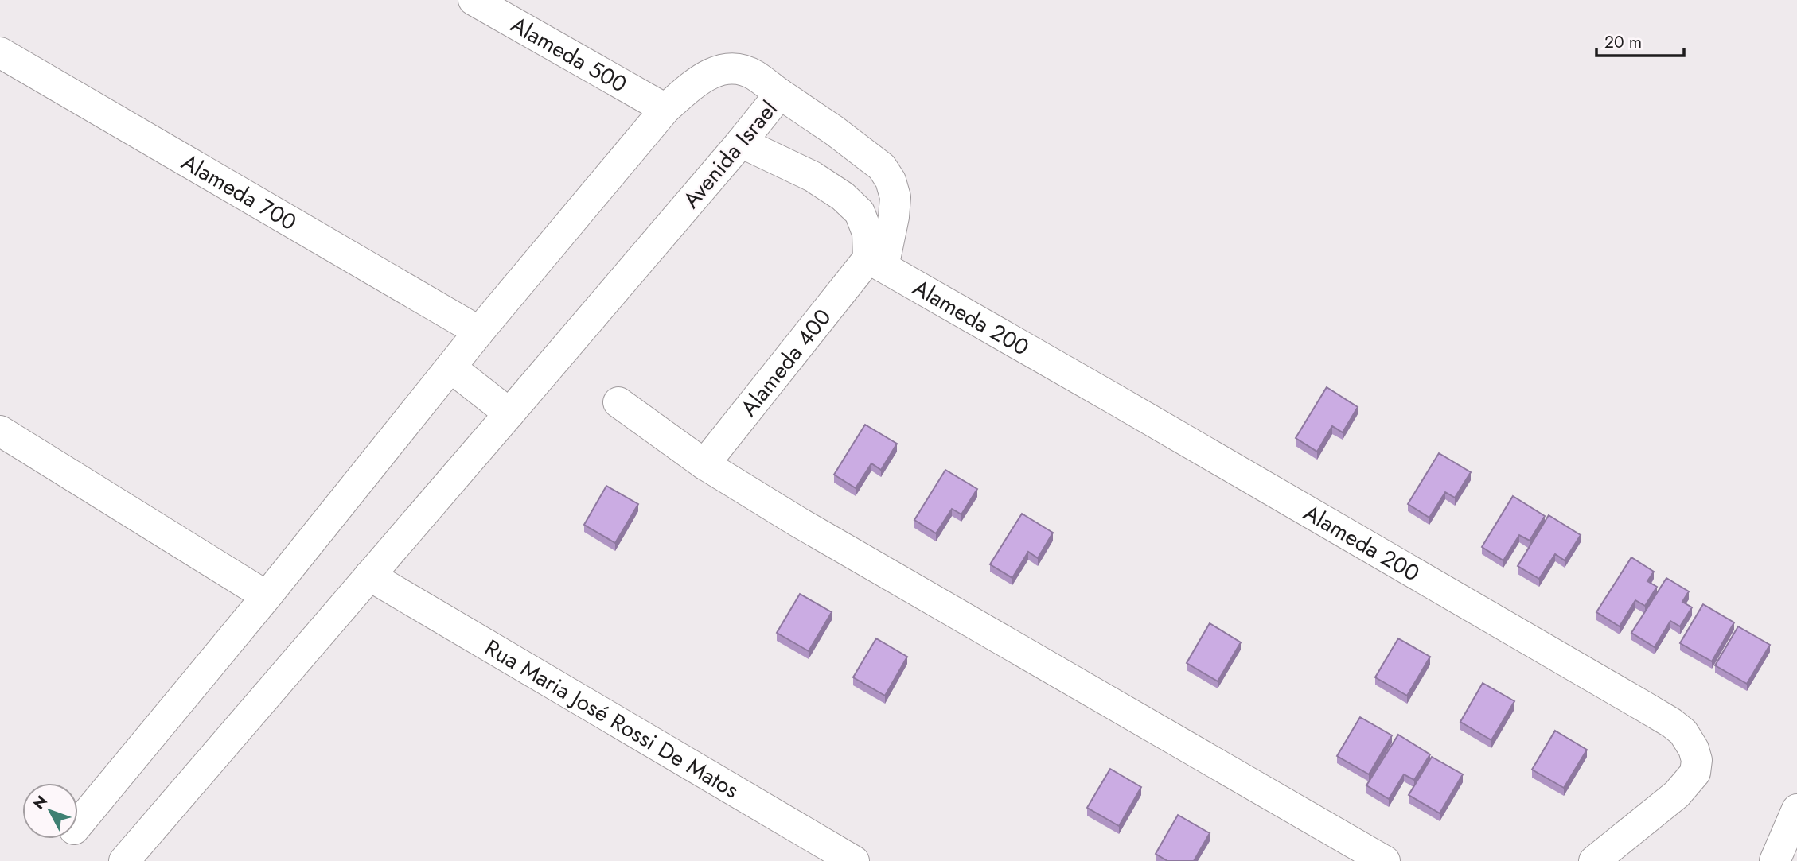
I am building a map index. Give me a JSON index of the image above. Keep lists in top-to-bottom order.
{
  "streets": {
    "street": [
      "Alameda 500",
      "Avenida Israel",
      "Alameda 700",
      "Alameda 200",
      "Alameda 400",
      "Rua Maria José Rossi De Matos"
    ]
  },
  "crossings": [
    ["Alameda 500", "Avenida Israel"],
    ["Avenida Israel", "Alameda 700"],
    ["Avenida Israel", "Rua Maria José Rossi De Matos"],
    ["Alameda 200", "Alameda 400"]
  ],
  "scale_bar": "20 m",
  "north": "top left"
}
